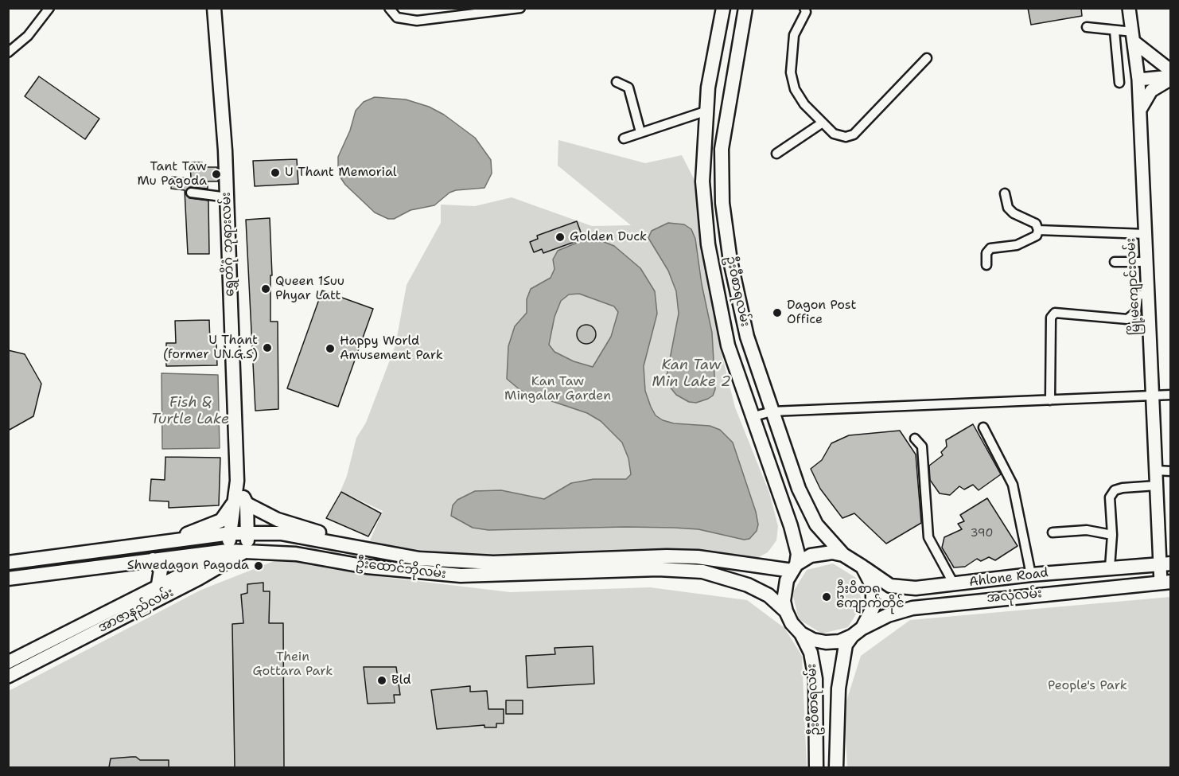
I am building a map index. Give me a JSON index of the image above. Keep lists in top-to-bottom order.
{
  "streets": {
    "main road": [
      "ရွှေတိဂုံ ဘုရားလမ်း",
      "မြို့မကျောင်းလမ်း",
      "ဦးဝီစာရလမ်း",
      "ဦးထောင်ဘိုလမ်း",
      "Ahlone Road",
      "အလုံလမ်း",
      "အာဇာနည်လမ်း"
    ]
  },
  "crossings": [
    ["ရွှေတိဂုံ ဘုရားလမ်း", "ဦးထောင်ဘိုလမ်း"],
    ["ရွှေတိဂုံ ဘုရားလမ်း", "အာဇာနည်လမ်း"],
    ["မြို့မကျောင်းလမ်း", "Ahlone Road"],
    ["မြို့မကျောင်းလမ်း", "အလုံလမ်း"],
    ["ဦးဝီစာရလမ်း", "ဦးထောင်ဘိုလမ်း"],
    ["ဦးဝီစာရလမ်း", "Ahlone Road"],
    ["ဦးဝီစာရလမ်း", "အလုံလမ်း"],
    ["ဦးထောင်ဘိုလမ်း", "Ahlone Road"],
    ["ဦးထောင်ဘိုလမ်း", "အလုံလမ်း"],
    ["ဦးထောင်ဘိုလမ်း", "အာဇာနည်လမ်း"],
    ["Ahlone Road", "အလုံလမ်း"]
  ],
  "water": ["Kan Taw Min Lake 2", "Fish & Turtle Lake"],
  "parks": ["Kan Taw Mingalar Garden", "Thein Gottara Park", "People's Park"],
  "places": [
    "U Thant Memorial",
    "Tant Taw Mu Pagoda",
    "Golden Duck",
    "Queen 1Suu Phyar Latt",
    "Dagon Post Office",
    "U Thant (former UN.G.S)",
    "Happy World Amusement Park",
    "Shwedagon Pagoda",
    "ဦးဝိစာရ ကျောက်တိုင်",
    "Bld"
  ],
  "house_numbers": ["390"]
}
